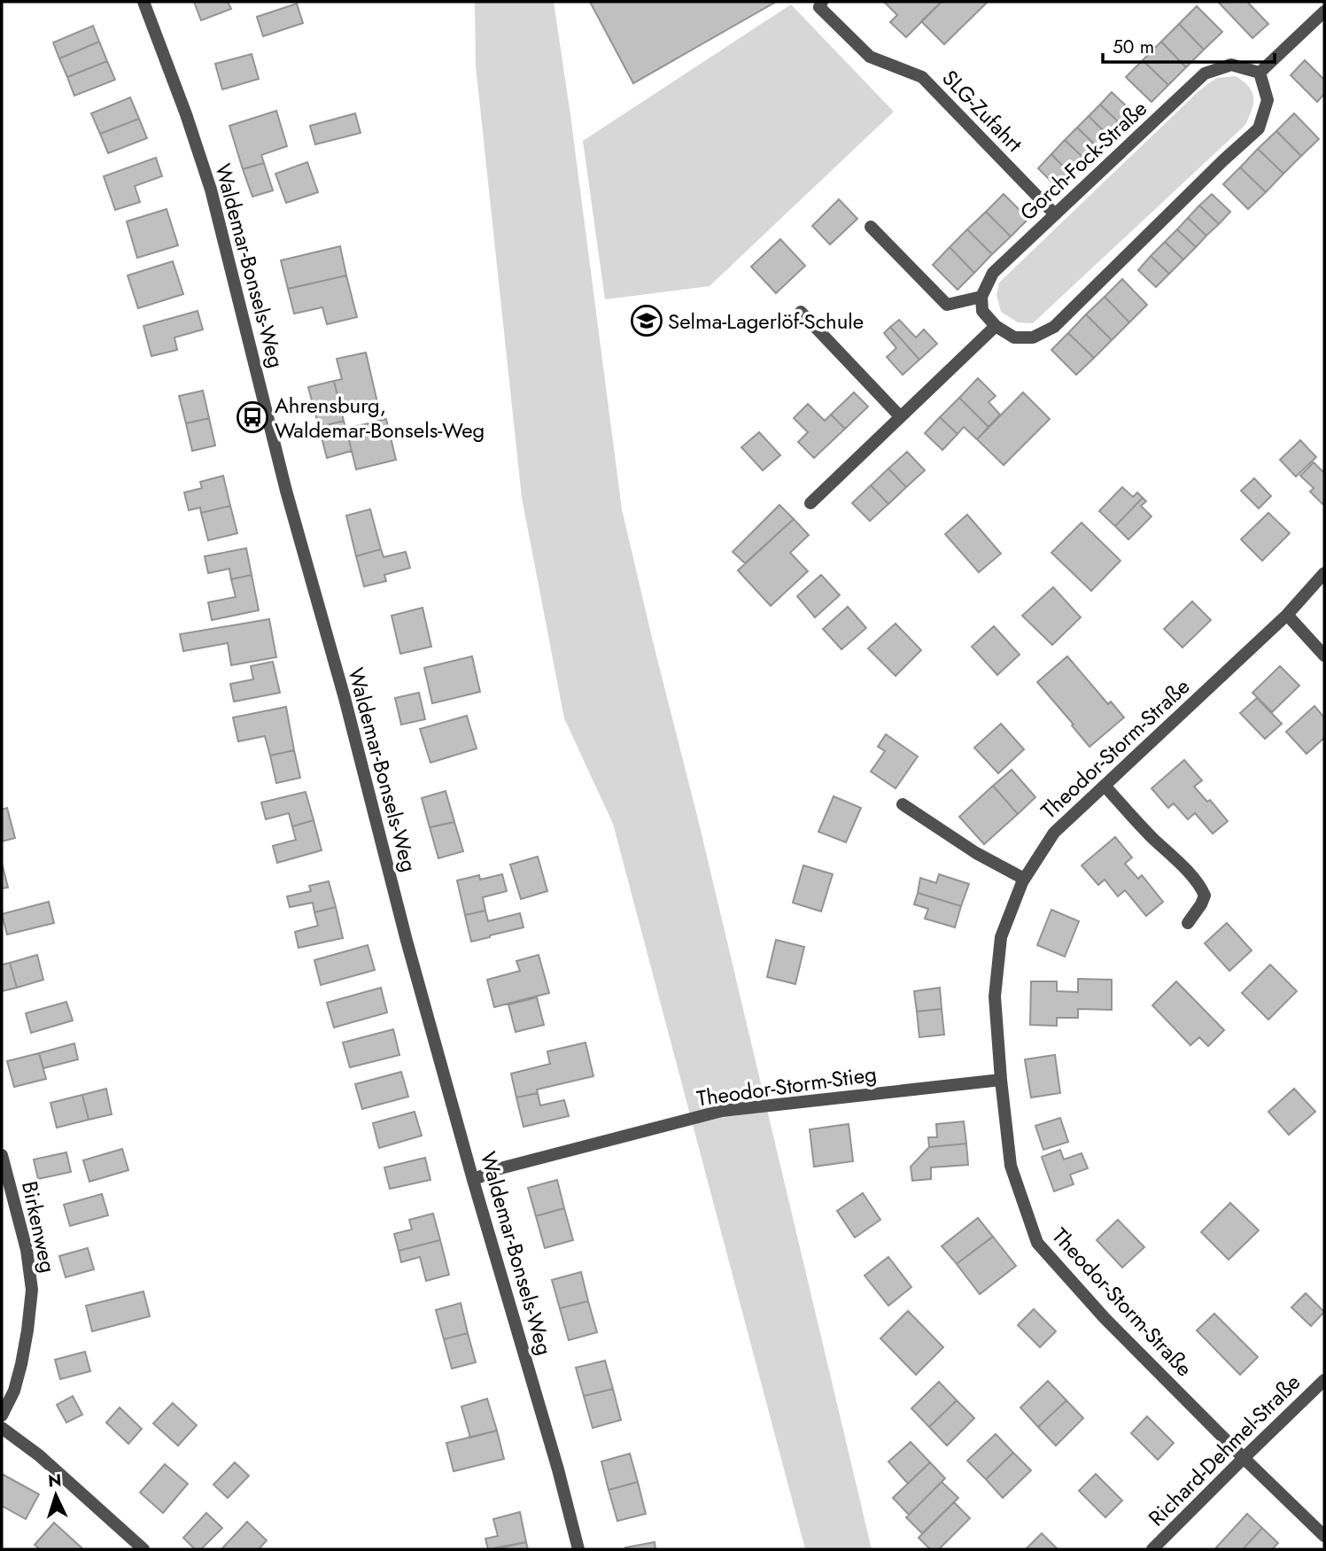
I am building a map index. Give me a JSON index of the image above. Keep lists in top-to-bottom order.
{
  "streets": {
    "street": [
      "SLG-Zufahrt",
      "Gorch-Fock-Straße",
      "Waldemar-Bonsels-Weg",
      "Theodor-Storm-Straße",
      "Theodor-Storm-Stieg",
      "Birkenweg",
      "Richard-Dehmel-Straße"
    ]
  },
  "crossings": [
    ["SLG-Zufahrt", "Gorch-Fock-Straße"],
    ["Waldemar-Bonsels-Weg", "Theodor-Storm-Stieg"],
    ["Theodor-Storm-Straße", "Theodor-Storm-Stieg"],
    ["Theodor-Storm-Straße", "Richard-Dehmel-Straße"]
  ],
  "places": {
    "school or university": ["Selma-Lagerlöf-Schule"],
    "bus stop": ["Ahrensburg, Waldemar-Bonsels-Weg"]
  },
  "scale_bar": "50 m",
  "north": "top"
}
